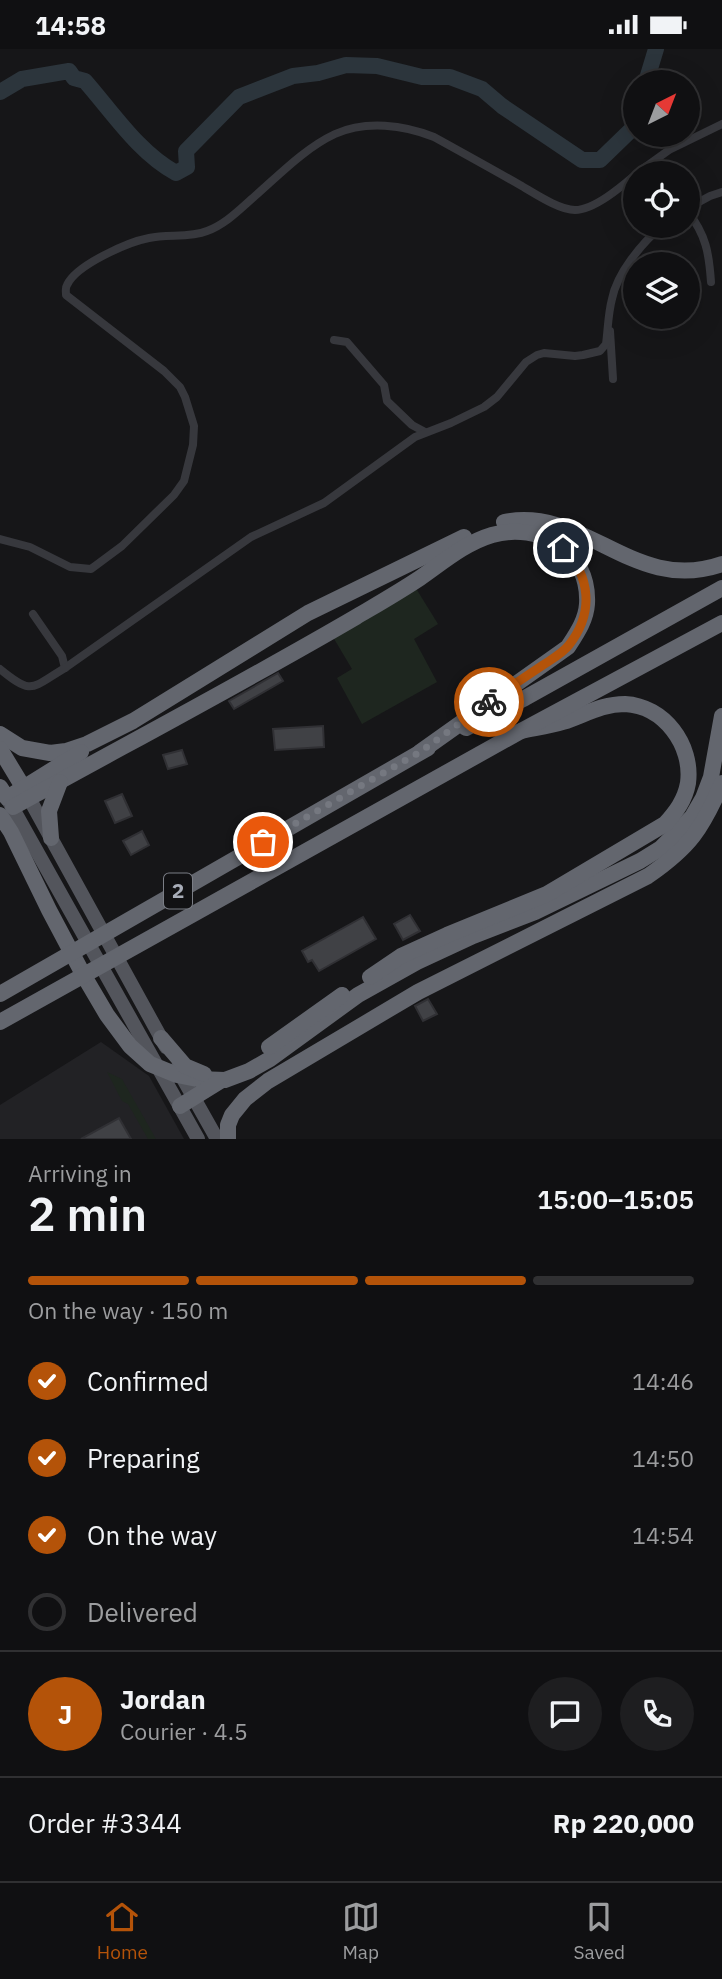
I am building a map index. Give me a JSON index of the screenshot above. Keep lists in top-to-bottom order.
{
  "streets": {
    "highway": ["2"]
  },
  "north": "top right",
  "page": {
    "status": "14:58",
    "heading": ["2 min", "Arriving in", "15:00–15:05"],
    "panel": [
      "Jordan",
      "Courier · 4.5",
      "Order #3344",
      "Rp 220,000"
    ],
    "bar": "On the way · 150 m",
    "list": [
      ["Confirmed", "14:46"],
      ["Preparing", "14:50"],
      ["On the way", "14:54"],
      "Delivered"
    ],
    "round": "J",
    "tabs": ["Home", "Map", "Saved"]
  }
}
